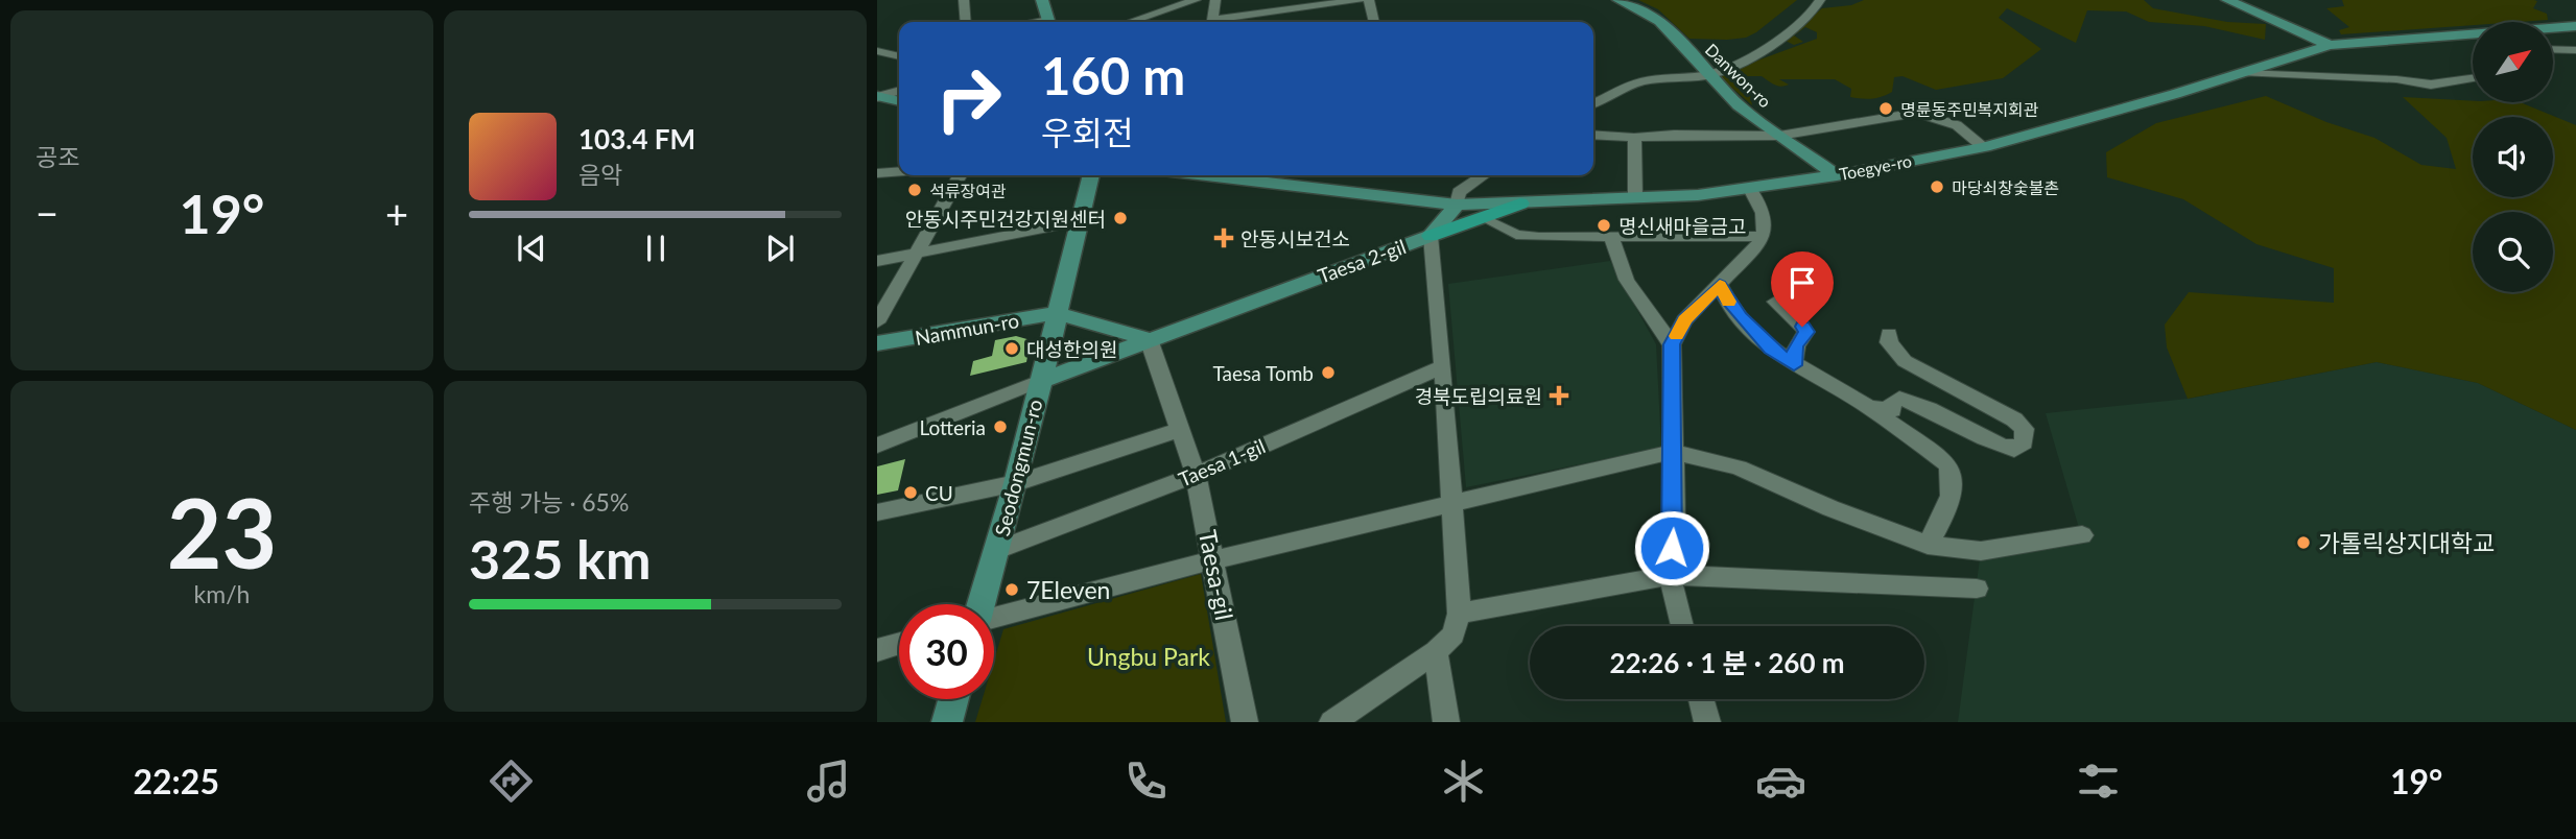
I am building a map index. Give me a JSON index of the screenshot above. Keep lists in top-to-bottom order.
{
  "streets": {
    "street": [
      "Danwon-ro",
      "Toegye-ro",
      "Taesa 2-gil",
      "Nammun-ro",
      "Taesa 1-gil",
      "Seodongmun-ro",
      "Taesa-gil"
    ]
  },
  "crossings": [
    ["Danwon-ro", "Toegye-ro"],
    ["Taesa 2-gil", "Taesa 1-gil"],
    ["Taesa 2-gil", "Seodongmun-ro"],
    ["Taesa 2-gil", "Taesa-gil"],
    ["Nammun-ro", "Seodongmun-ro"],
    ["Taesa 1-gil", "Seodongmun-ro"],
    ["Taesa 1-gil", "Taesa-gil"]
  ],
  "parks": ["Ungbu Park"],
  "places": {
    "other": [
      "명륜동주민복지회관",
      "마당쇠창숯불촌",
      "석류장여관",
      "안동시주민건강지원센터",
      "명신새마을금고",
      "대성한의원",
      "Taesa Tomb",
      "Lotteria",
      "CU",
      "가톨릭상지대학교",
      "7Eleven"
    ],
    "health": ["안동시보건소", "경북도립의료원"]
  },
  "north": "top right",
  "page": {
    "tile": [
      "공조",
      ["23", "km/h"],
      ["주행 가능 · 65%", "325 km"]
    ],
    "turn": ["160 m", "우회전"],
    "song": ["103.4 FM", "음악"],
    "heat": ["−", "19°", "+"],
    "limit": "30",
    "trip": "22:26 · 1 분 · 260 m",
    "tabs": ["22:25", "19°"]
  }
}
